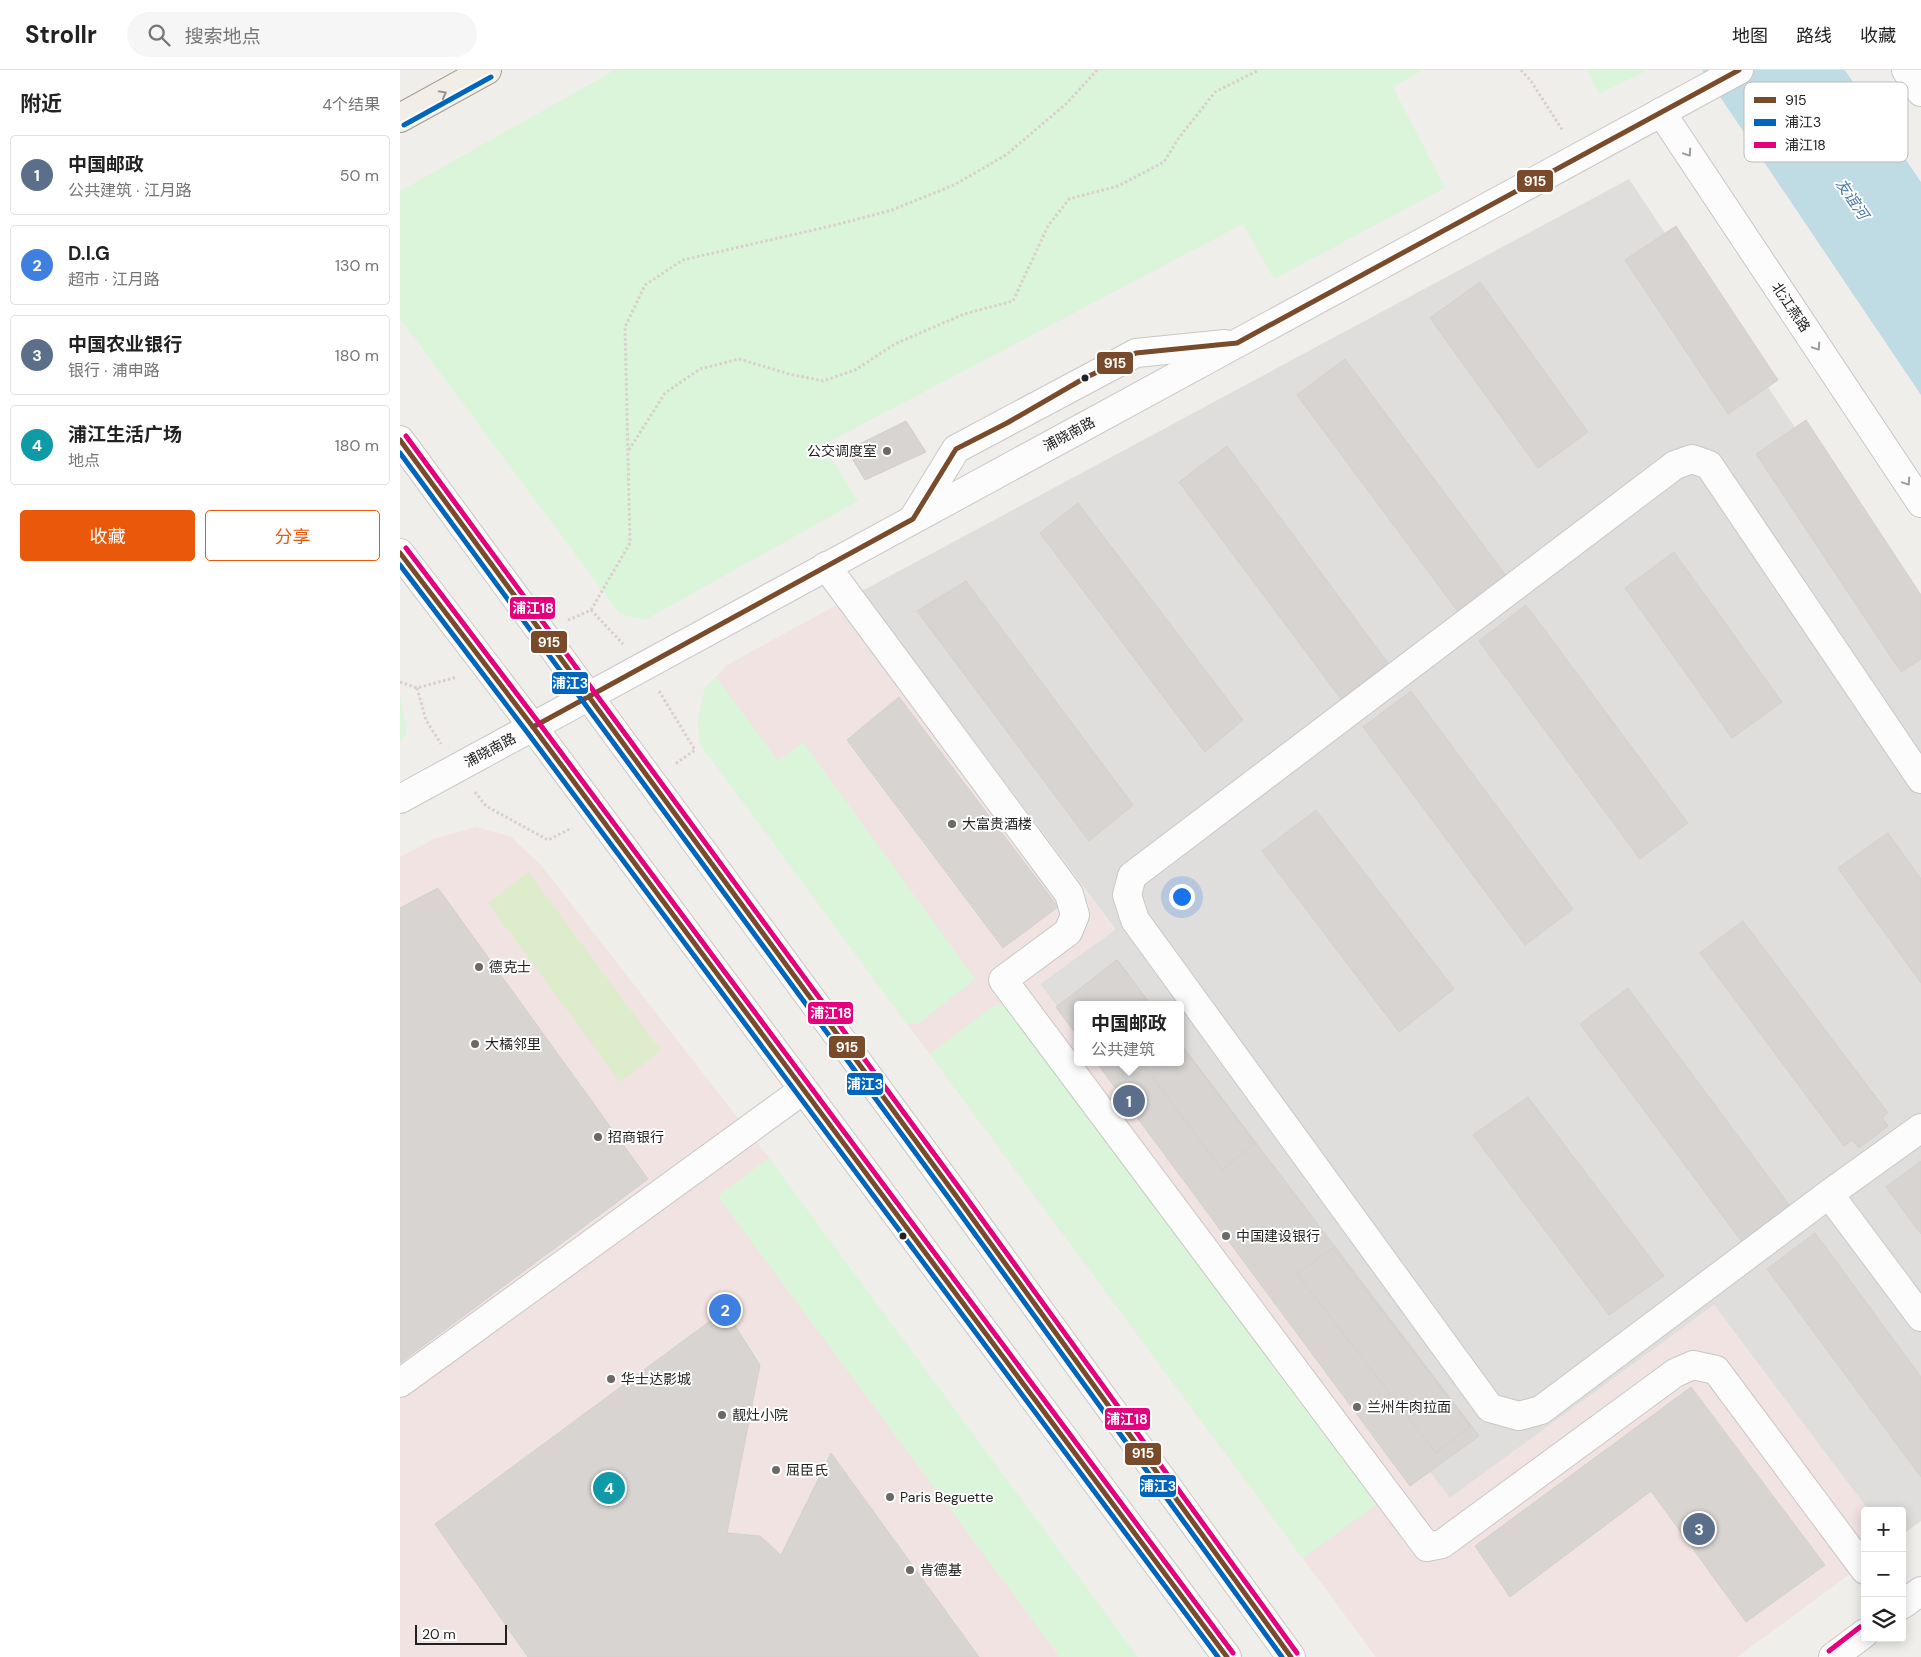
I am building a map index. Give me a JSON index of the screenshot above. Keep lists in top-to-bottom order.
{
  "streets": {
    "street": ["北江燕路", "浦晓南路"]
  },
  "crossings": [
    ["北江燕路", "浦晓南路"]
  ],
  "one_way": ["北江燕路"],
  "water": ["友谊河"],
  "places": [
    "公交调度室",
    "大富贵酒楼",
    "德克士",
    "大橘邻里",
    "招商银行",
    "中国建设银行",
    "华士达影城",
    "兰州牛肉拉面",
    "靓灶小院",
    "屈臣氏",
    "Paris Beguette",
    "肯德基"
  ],
  "lines": ["transit line 915", "transit line 浦江3", "transit line 浦江18"],
  "legend": ["915", "浦江3", "浦江18"],
  "scale_bar": "20 m",
  "page": {
    "header": "Strollr",
    "search": "搜索地点",
    "nav": ["地图", "路线", "收藏"],
    "heading": ["附近", "4个结果"],
    "list": [
      {
        "mark": "1",
        "name": "中国邮政",
        "note": "公共建筑 · 江月路",
        "value": "50 m"
      },
      {
        "mark": "2",
        "name": "D.I.G",
        "note": "超市 · 江月路",
        "value": "130 m"
      },
      {
        "mark": "3",
        "name": "中国农业银行",
        "note": "银行 · 浦申路",
        "value": "180 m"
      },
      {
        "mark": "4",
        "name": "浦江生活广场",
        "note": "地点",
        "value": "180 m"
      }
    ],
    "buttons": ["收藏", "分享"],
    "popup": ["中国邮政", "公共建筑"],
    "pins": [
      "1",
      "2",
      "4",
      "3"
    ],
    "map_buttons": ["+", "−"],
    "scale": "20 m"
  }
}
